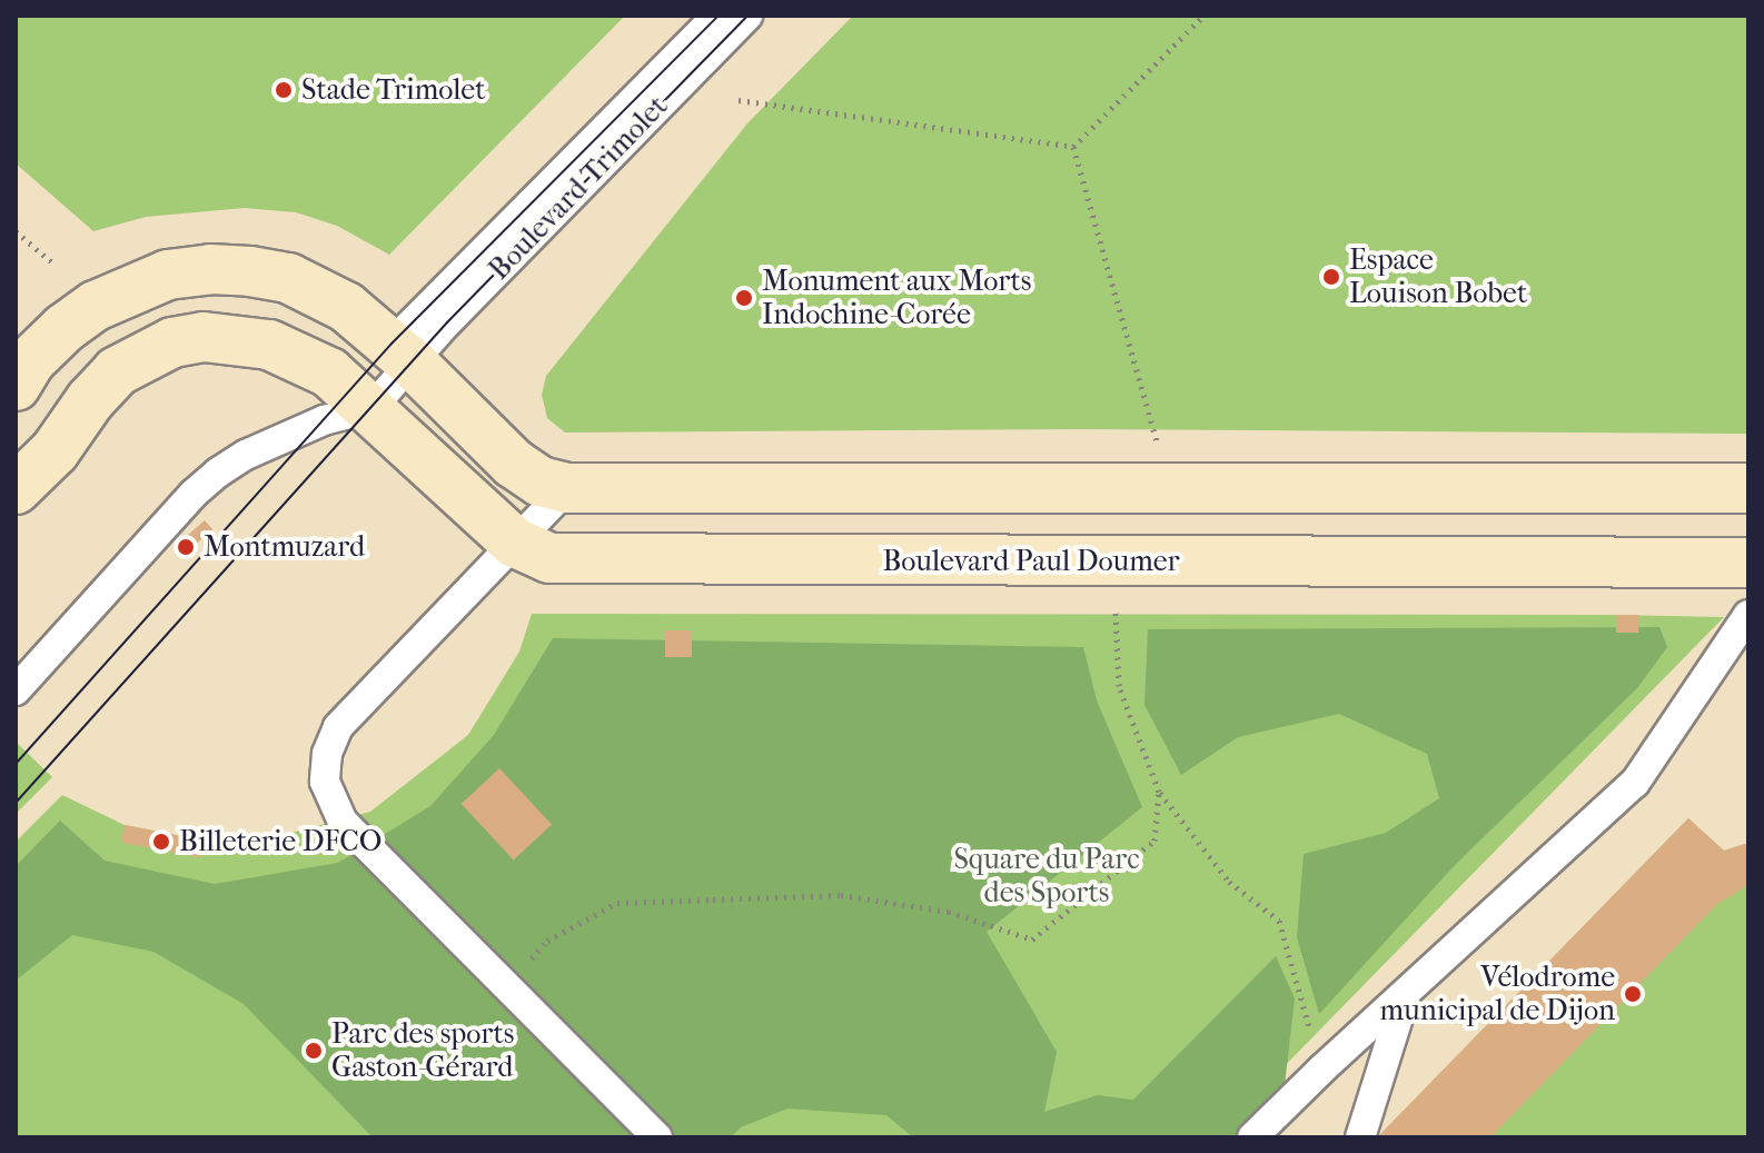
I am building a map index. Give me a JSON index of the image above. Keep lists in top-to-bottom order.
{
  "streets": {
    "main road": ["Boulevard Paul Doumer"],
    "lane": ["Boulevard Trimolet"]
  },
  "parks": ["Square du Parc des Sports"],
  "places": [
    "Stade Trimolet",
    "Espace Louison Bobet",
    "Monument aux Morts Indochine-Corée",
    "Montmuzard",
    "Billeterie DFCO",
    "Vélodrome municipal de Dijon",
    "Parc des sports Gaston-Gérard"
  ]
}
